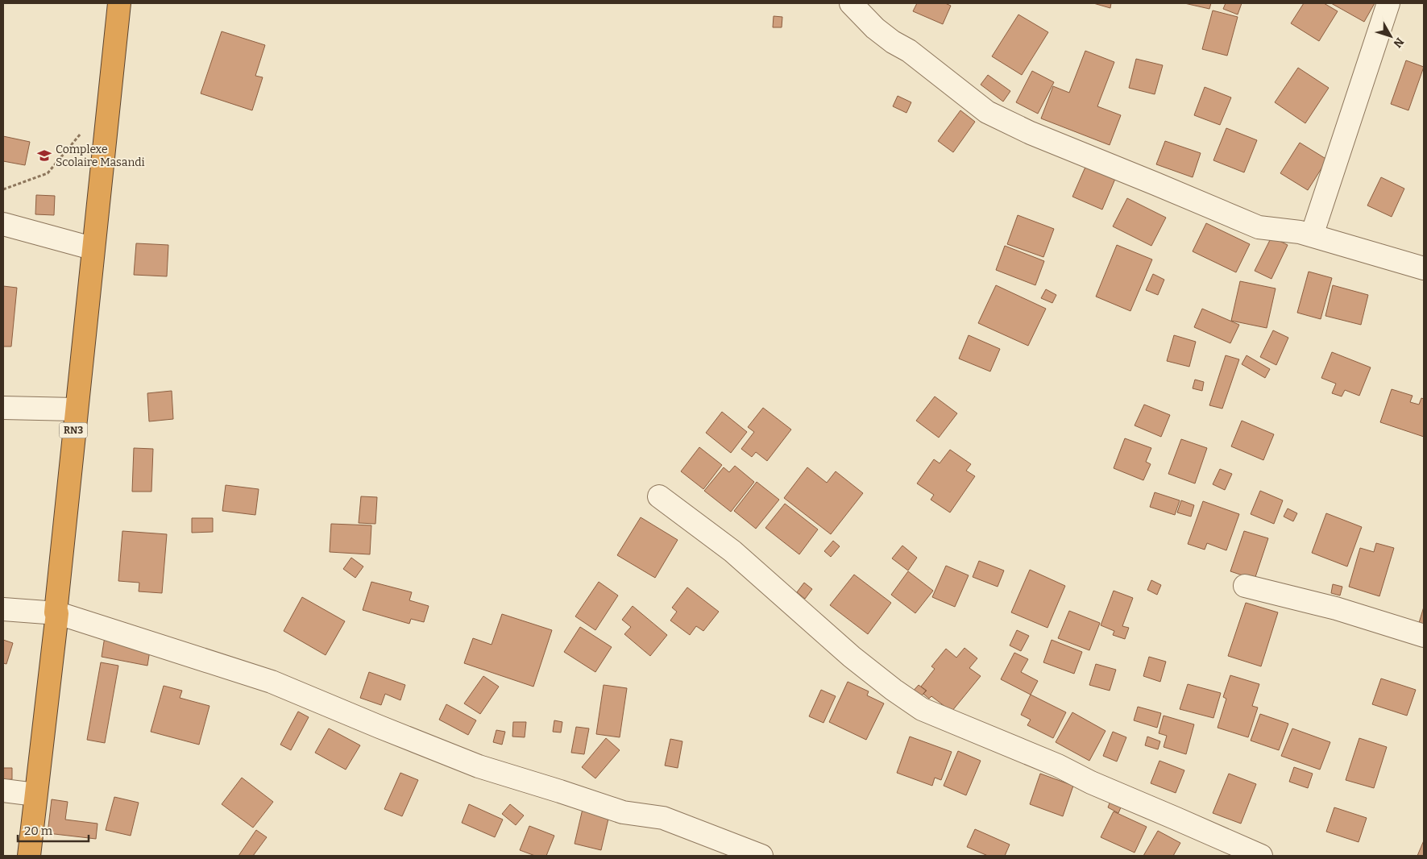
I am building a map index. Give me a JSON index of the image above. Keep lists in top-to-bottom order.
{
  "streets": {
    "highway": ["RN3"]
  },
  "places": {
    "school or university": ["Complexe Scolaire Masandi"]
  },
  "scale_bar": "20 m",
  "north": "bottom right"
}
